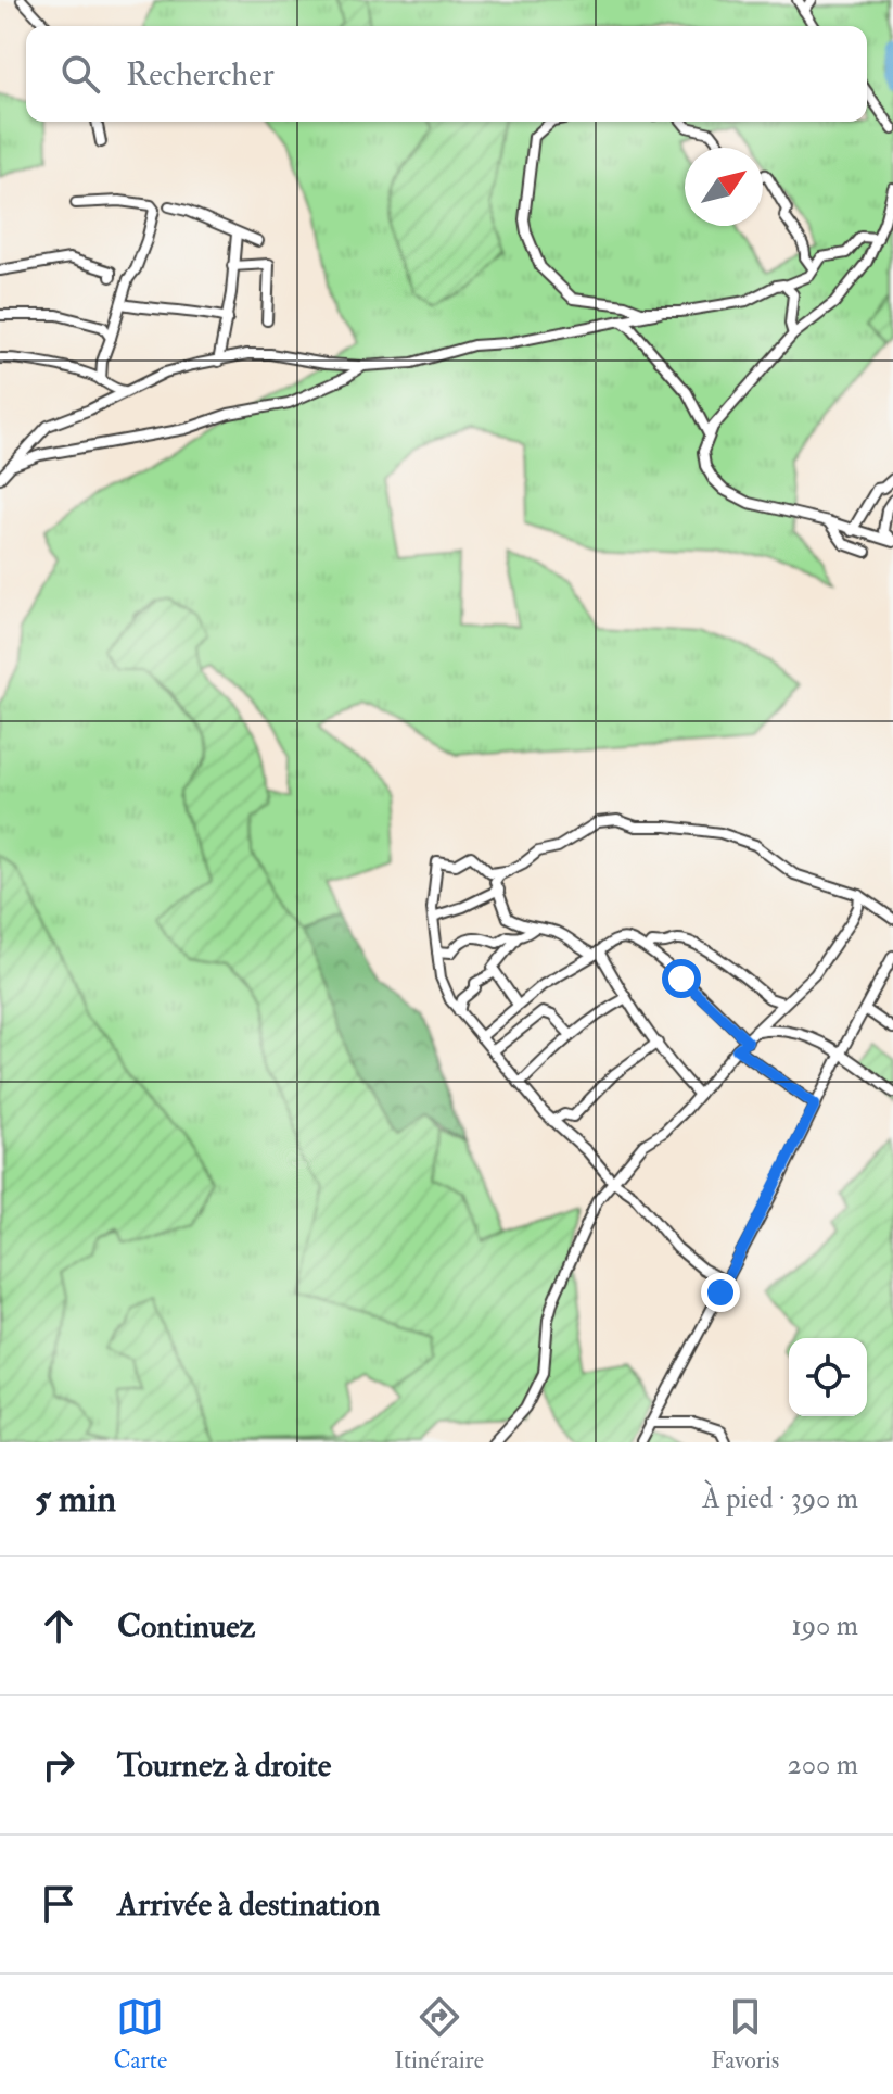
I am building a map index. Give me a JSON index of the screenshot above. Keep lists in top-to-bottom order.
{
  "north": "top right",
  "page": {
    "search": "Rechercher",
    "heading": ["5 min", "À pied · 390 m"],
    "list": [
      ["Continuez", "190 m"],
      ["Tournez à droite", "200 m"],
      "Arrivée à destination"
    ],
    "nav": ["Carte", "Itinéraire", "Favoris"]
  }
}
